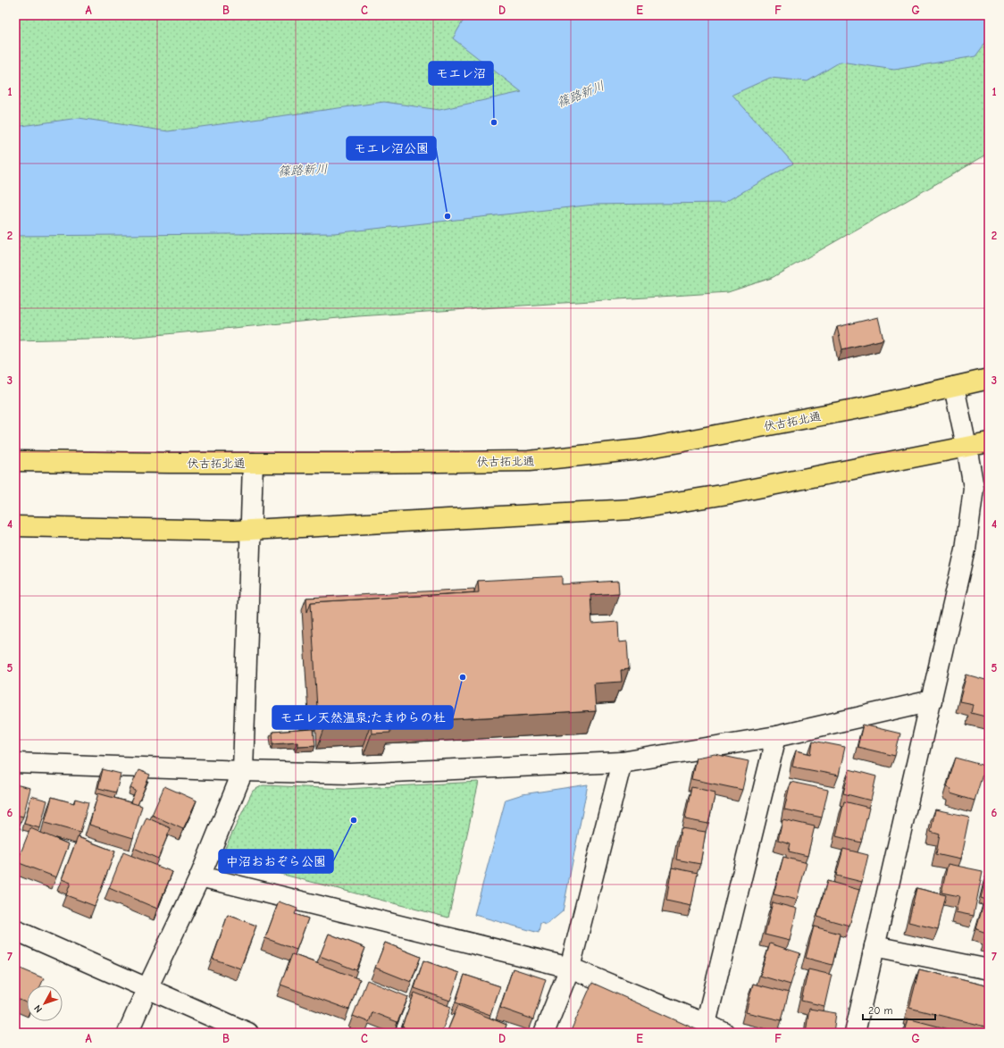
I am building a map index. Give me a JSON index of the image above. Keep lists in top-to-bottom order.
{
  "streets": {
    "main road": ["伏古拓北通"]
  },
  "water": ["篠路新川"],
  "places": [
    "モエレ沼",
    "モエレ沼公園",
    "モエレ天然温泉;たまゆらの杜",
    "中沼おおぞら公園"
  ],
  "scale_bar": "20 m",
  "north": "bottom left",
  "grid": {
    "columns": [
      "A",
      "B",
      "C",
      "D",
      "E",
      "F",
      "G"
    ],
    "rows": [
      "1",
      "2",
      "3",
      "4",
      "5",
      "6",
      "7"
    ]
  }
}
